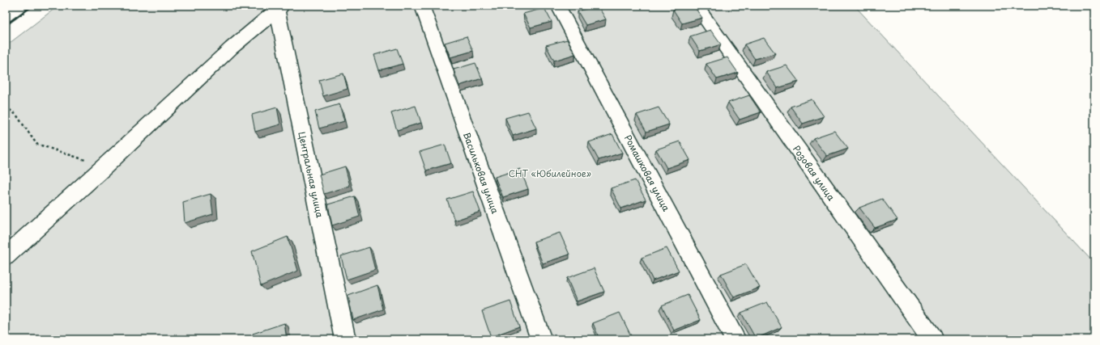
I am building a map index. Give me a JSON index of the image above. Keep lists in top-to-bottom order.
{
  "streets": {
    "street": [
      "Васильковая улица",
      "Ромашковая улица",
      "Розовая улица",
      "Центральная улица"
    ]
  },
  "parks": ["СНТ «Юбилейное»"]
}
